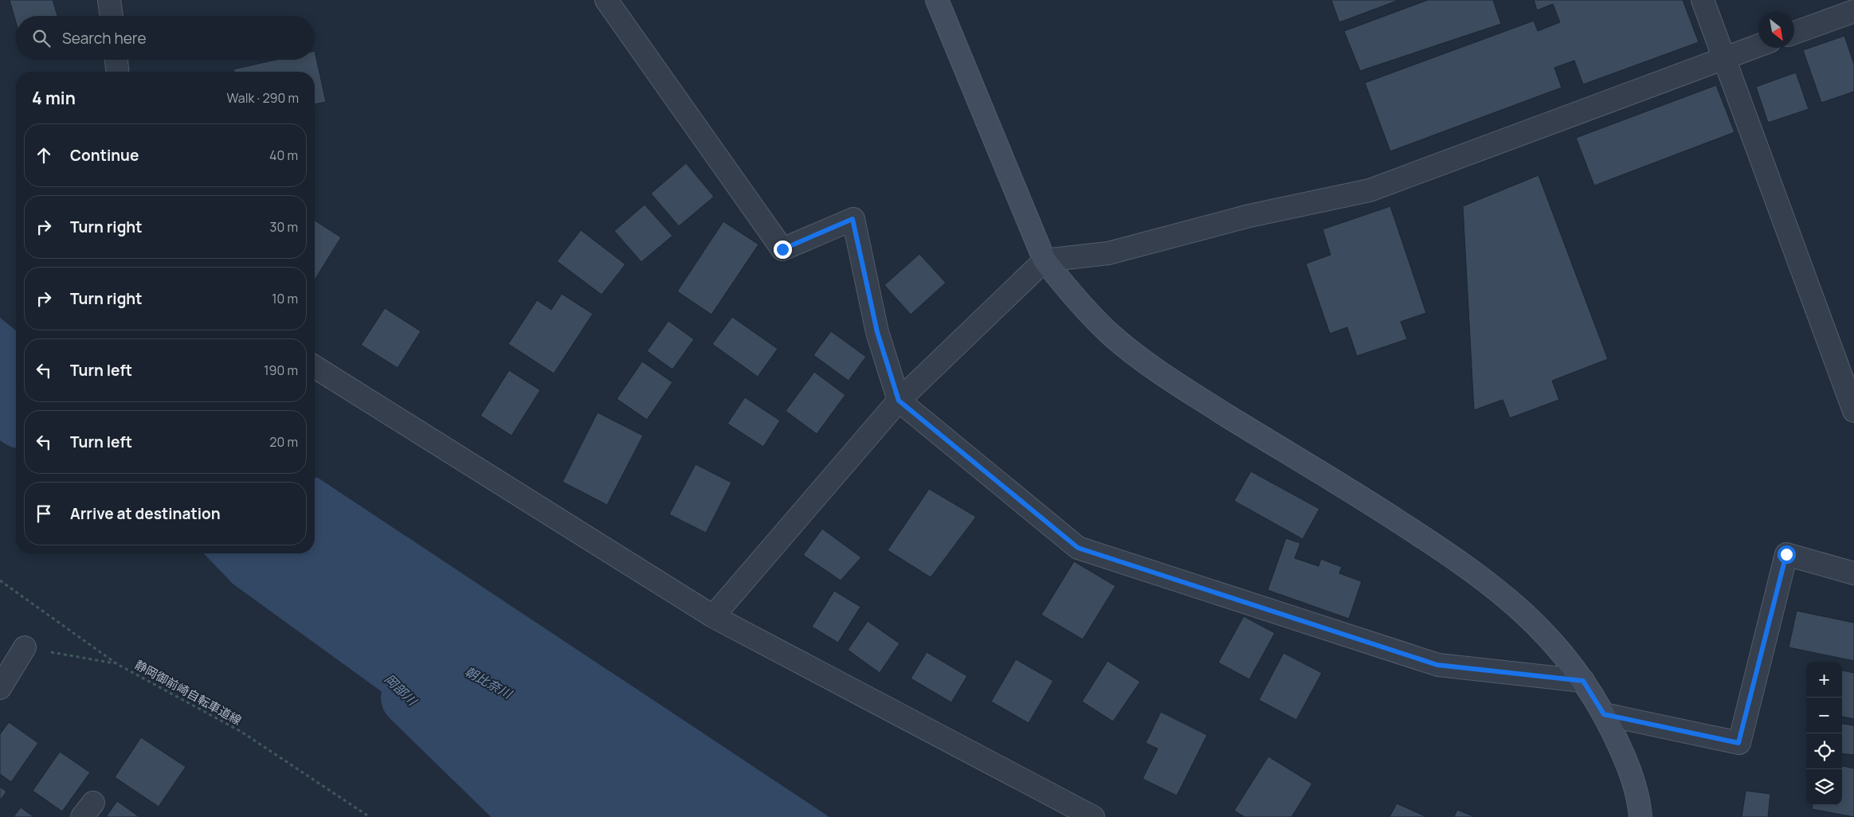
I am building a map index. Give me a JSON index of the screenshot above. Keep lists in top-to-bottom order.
{
  "streets": {
    "path": ["静岡御前崎自転車道線"]
  },
  "water": ["朝比奈川", "岡部川"],
  "north": "bottom right",
  "page": {
    "search": "Search here",
    "heading": ["4 min", "Walk · 290 m"],
    "list": [
      ["Continue", "40 m"],
      ["Turn right", "30 m"],
      ["Turn right", "10 m"],
      ["Turn left", "190 m"],
      ["Turn left", "20 m"],
      "Arrive at destination"
    ],
    "map_buttons": ["+", "−"]
  }
}
